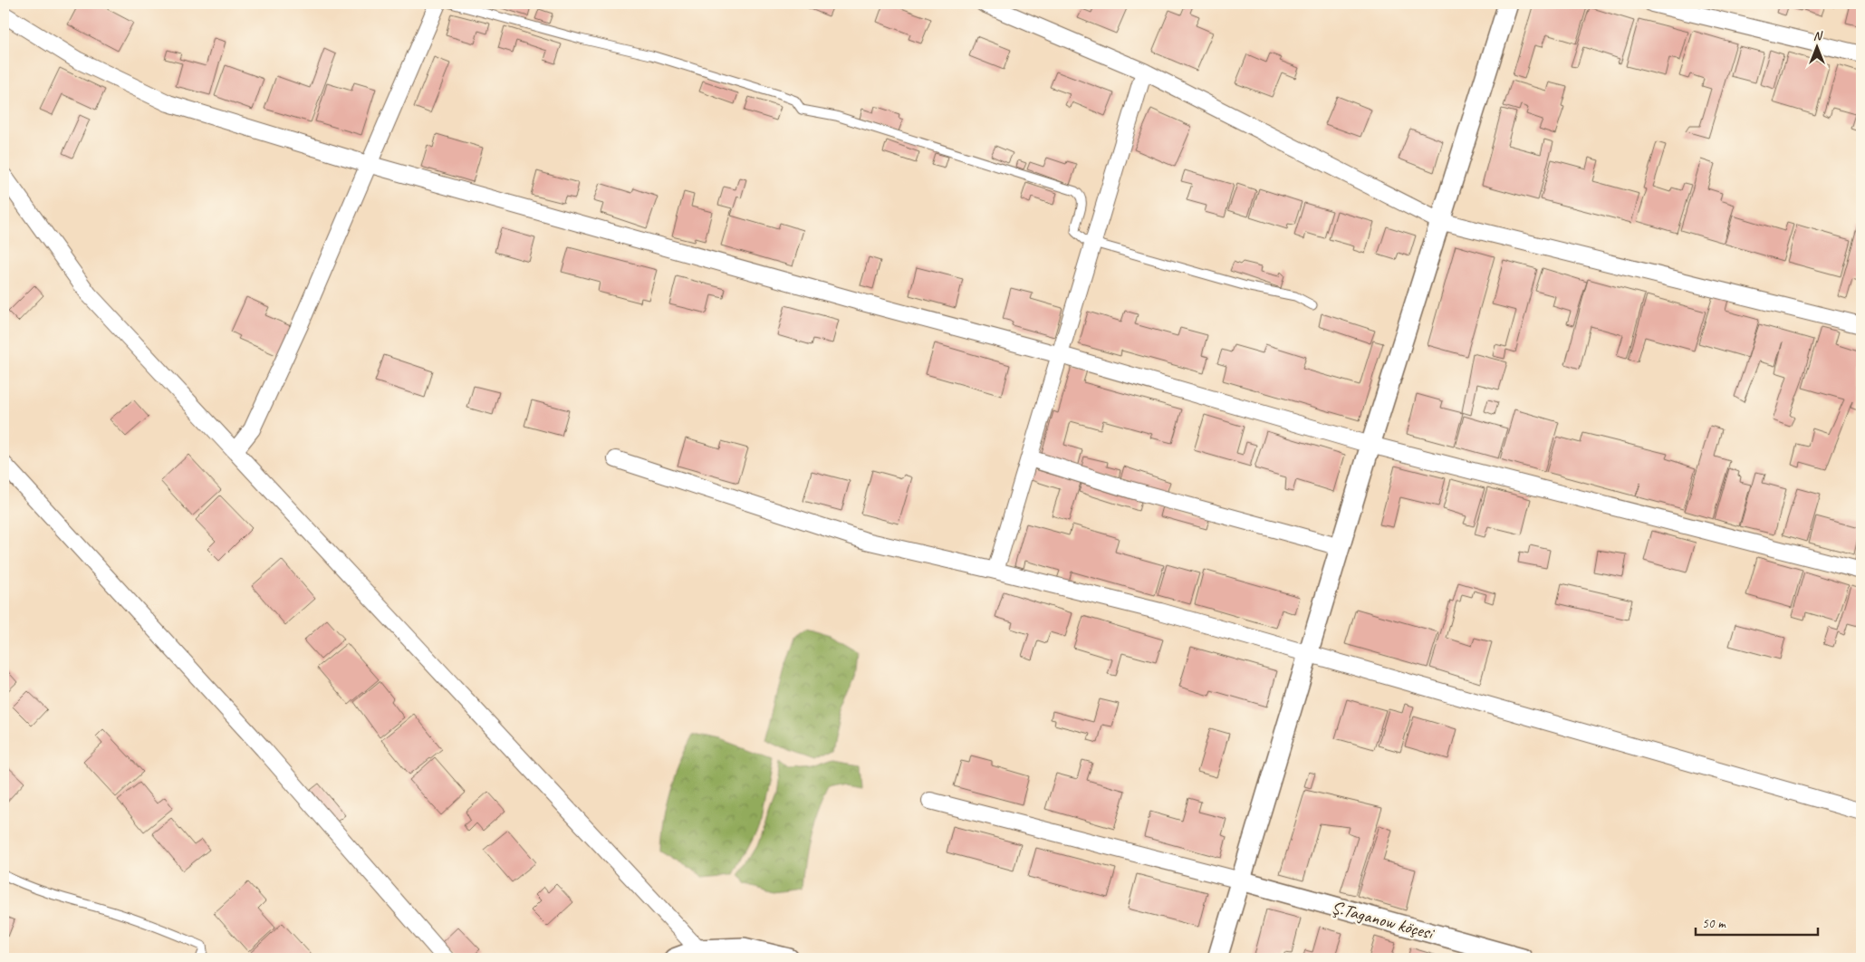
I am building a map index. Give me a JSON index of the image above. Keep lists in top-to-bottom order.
{
  "streets": {
    "street": ["Ş.Taganow köçesi"]
  },
  "scale_bar": "50 m",
  "north": "top"
}
